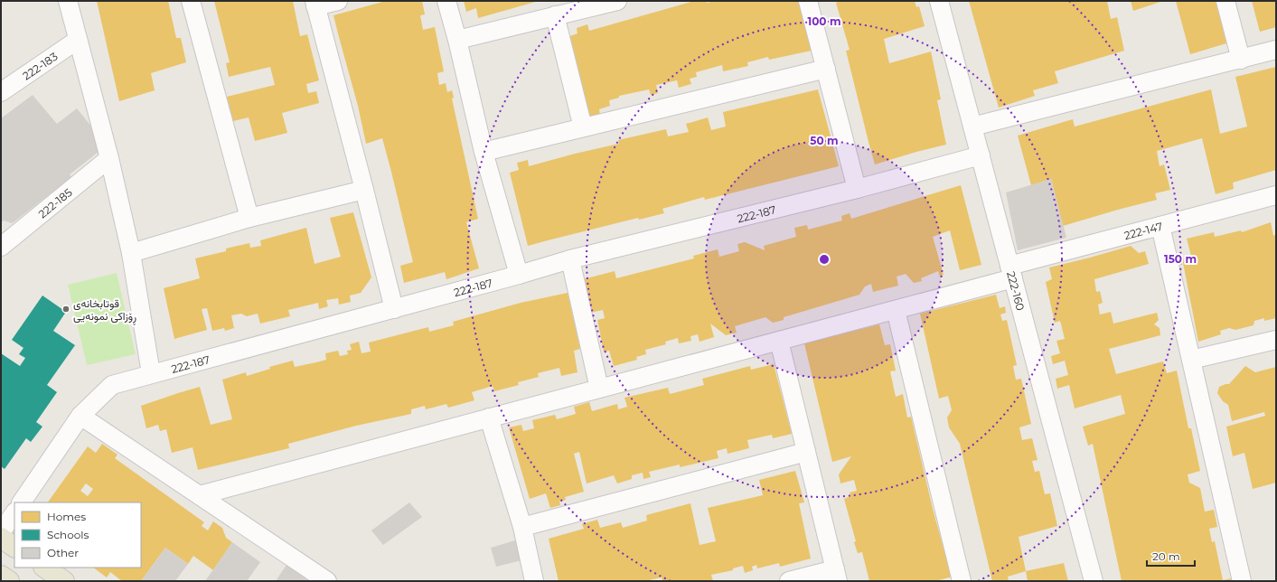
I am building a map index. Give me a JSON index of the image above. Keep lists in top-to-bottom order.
{
  "streets": {
    "street": [
      "222-183",
      "222-185",
      "222-187",
      "222-147",
      "222-160"
    ]
  },
  "crossings": [
    ["222-187", "222-160"],
    ["222-147", "222-160"]
  ],
  "places": ["قوتابخانەی ڕۆزاکی نمونەیی"],
  "legend": ["Homes", "Schools", "Other"],
  "scale_bar": "20 m",
  "rings": ["100 m", "50 m", "150 m"]
}
